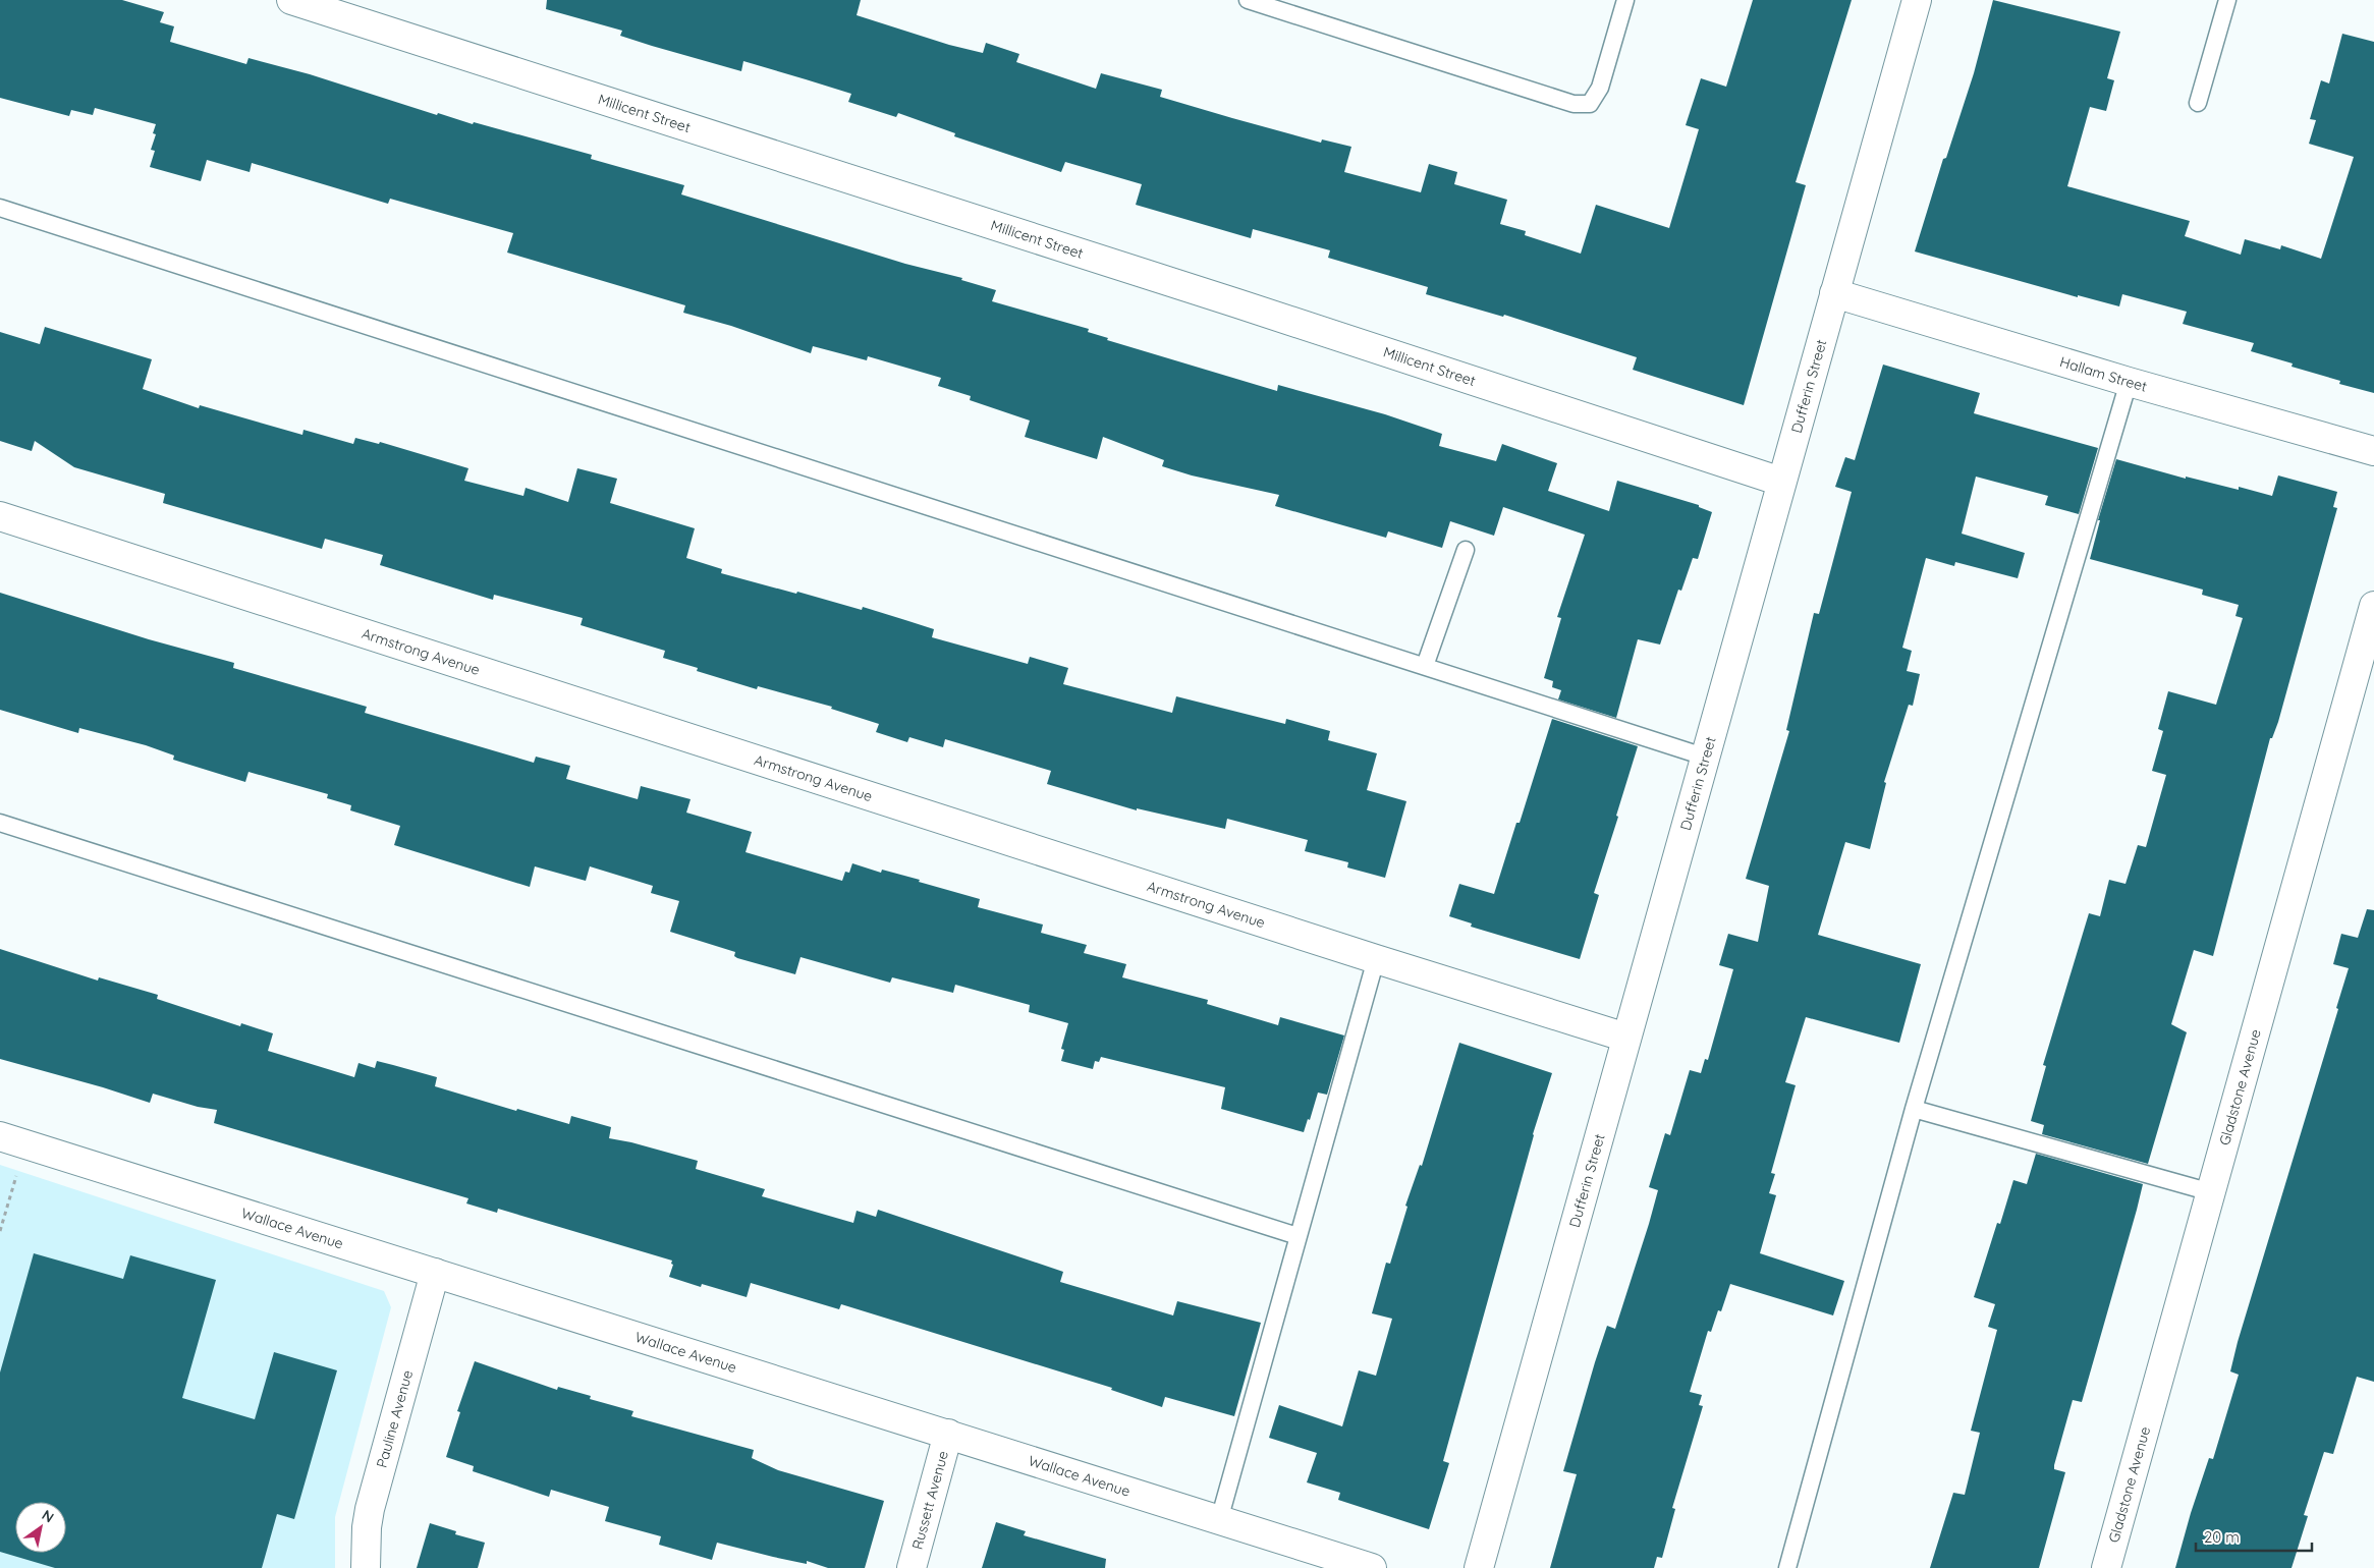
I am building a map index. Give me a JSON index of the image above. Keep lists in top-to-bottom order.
{
  "streets": {
    "street": [
      "Millicent Street",
      "Hallam Street",
      "Dufferin Street",
      "Armstrong Avenue",
      "Gladstone Avenue",
      "Wallace Avenue",
      "Pauline Avenue",
      "Russett Avenue"
    ]
  },
  "crossings": [
    ["Millicent Street", "Dufferin Street"],
    ["Hallam Street", "Dufferin Street"],
    ["Dufferin Street", "Armstrong Avenue"],
    ["Wallace Avenue", "Pauline Avenue"],
    ["Wallace Avenue", "Russett Avenue"]
  ],
  "scale_bar": "20 m",
  "north": "top right"
}
